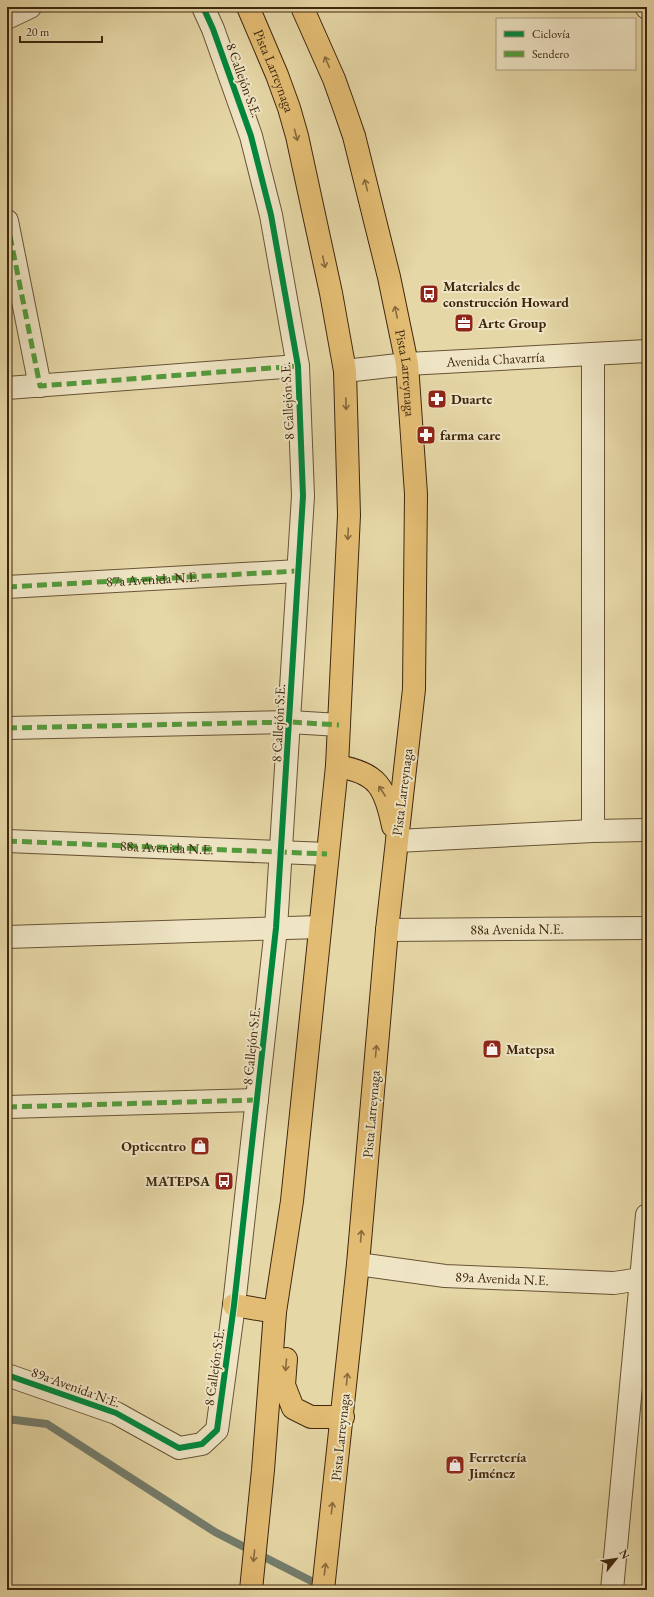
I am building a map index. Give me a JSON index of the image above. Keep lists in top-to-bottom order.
{
  "streets": {
    "main road": ["Pista Larreynaga"],
    "street": [
      "8 Callejón S.E.",
      "Avenida Chavarría",
      "87a Avenida N.E.",
      "88a Avenida N.E.",
      "89a Avenida N.E."
    ]
  },
  "crossings": [
    ["Pista Larreynaga", "Avenida Chavarría"],
    ["Pista Larreynaga", "88a Avenida N.E."],
    ["Pista Larreynaga", "89a Avenida N.E."],
    ["8 Callejón S.E.", "87a Avenida N.E."],
    ["8 Callejón S.E.", "88a Avenida N.E."],
    ["8 Callejón S.E.", "89a Avenida N.E."]
  ],
  "places": {
    "bus stop": ["Materiales de construcción Howard", "MATEPSA"],
    "office": ["Arte Group"],
    "pharmacy": ["Duarte", "farma care"],
    "shop": ["Matepsa", "Opticentro", "Ferretería Jiménez"]
  },
  "legend": ["Ciclovía", "Sendero"],
  "scale_bar": "20 m",
  "north": "top right"
}
